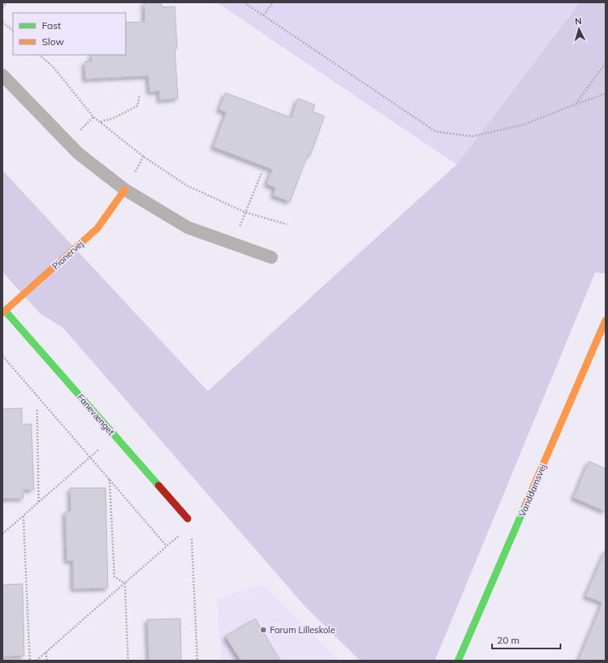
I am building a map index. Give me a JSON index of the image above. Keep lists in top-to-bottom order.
{
  "streets": {
    "street": ["Pionervej", "Fanevænget", "Vanddamsvej"]
  },
  "crossings": [
    ["Pionervej", "Fanevænget"]
  ],
  "places": ["Farum Lilleskole"],
  "legend": ["Fast", "Slow"],
  "scale_bar": "20 m",
  "north": "top"
}
